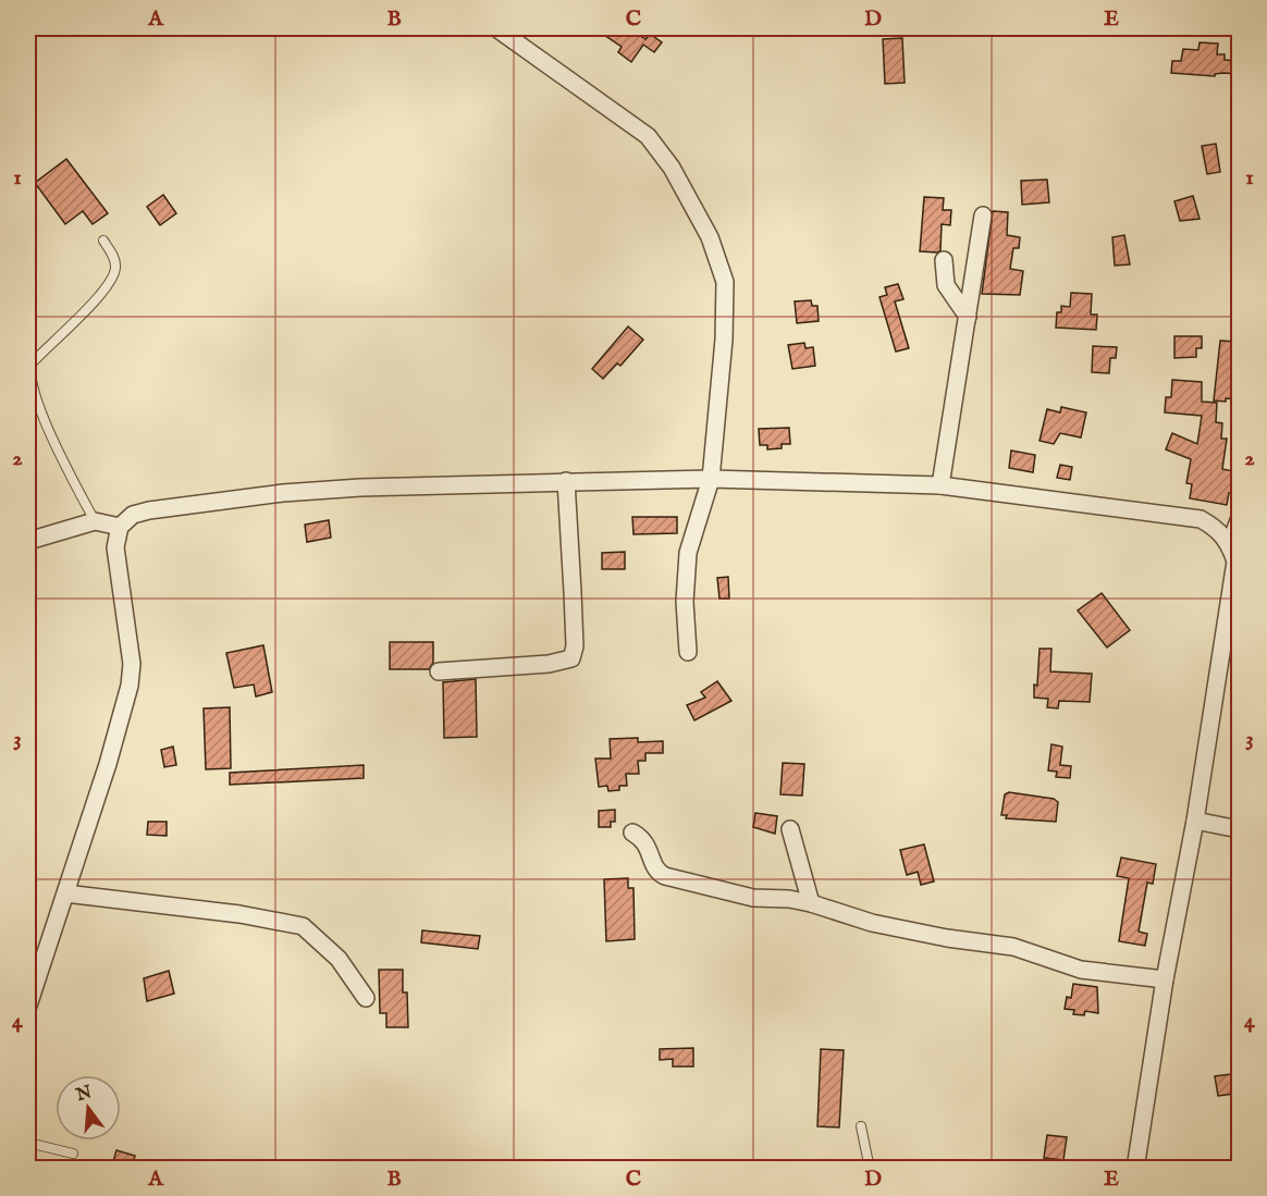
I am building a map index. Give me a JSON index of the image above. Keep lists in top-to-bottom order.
{
  "north": "top",
  "grid": {
    "columns": [
      "A",
      "B",
      "C",
      "D",
      "E"
    ],
    "rows": [
      "1",
      "2",
      "3",
      "4"
    ]
  }
}
